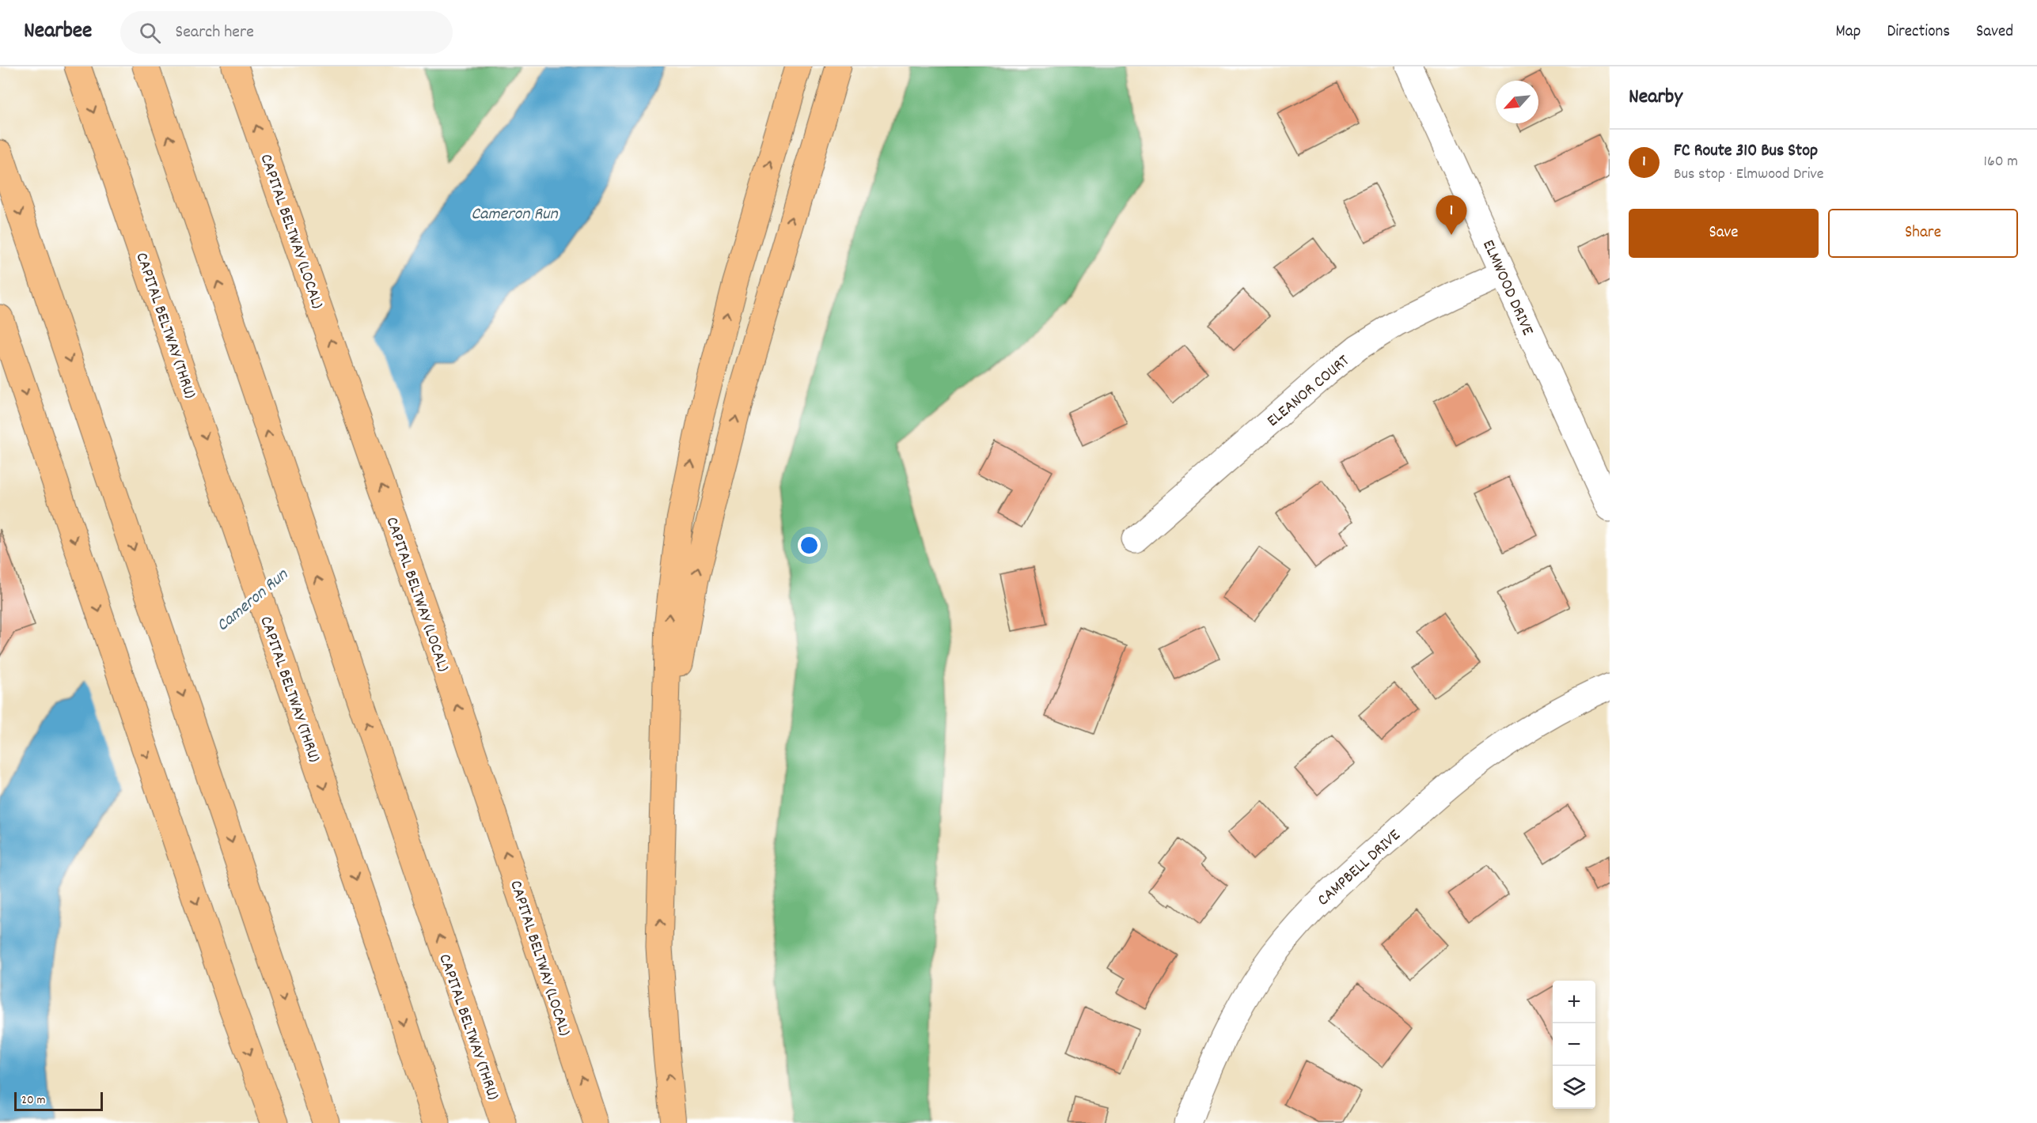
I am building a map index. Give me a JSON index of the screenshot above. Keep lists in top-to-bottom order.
{
  "streets": {
    "highway": ["CAPITAL BELTWAY (LOCAL)", "CAPITAL BELTWAY (THRU)"],
    "street": ["ELMWOOD DRIVE", "ELEANOR COURT", "CAMPBELL DRIVE"]
  },
  "crossings": [
    ["ELMWOOD DRIVE", "ELEANOR COURT"]
  ],
  "water": ["Cameron Run"],
  "scale_bar": "20 m",
  "north": "bottom left",
  "page": {
    "header": "Nearbee",
    "search": "Search here",
    "nav": ["Map", "Directions", "Saved"],
    "heading": "Nearby",
    "list": [
      {
        "mark": "1",
        "name": "FC Route 310 Bus Stop",
        "note": "Bus stop · Elmwood Drive",
        "value": "160 m"
      }
    ],
    "buttons": ["Save", "Share"],
    "pins": "1",
    "map_buttons": ["+", "−"],
    "scale": "20 m"
  }
}
